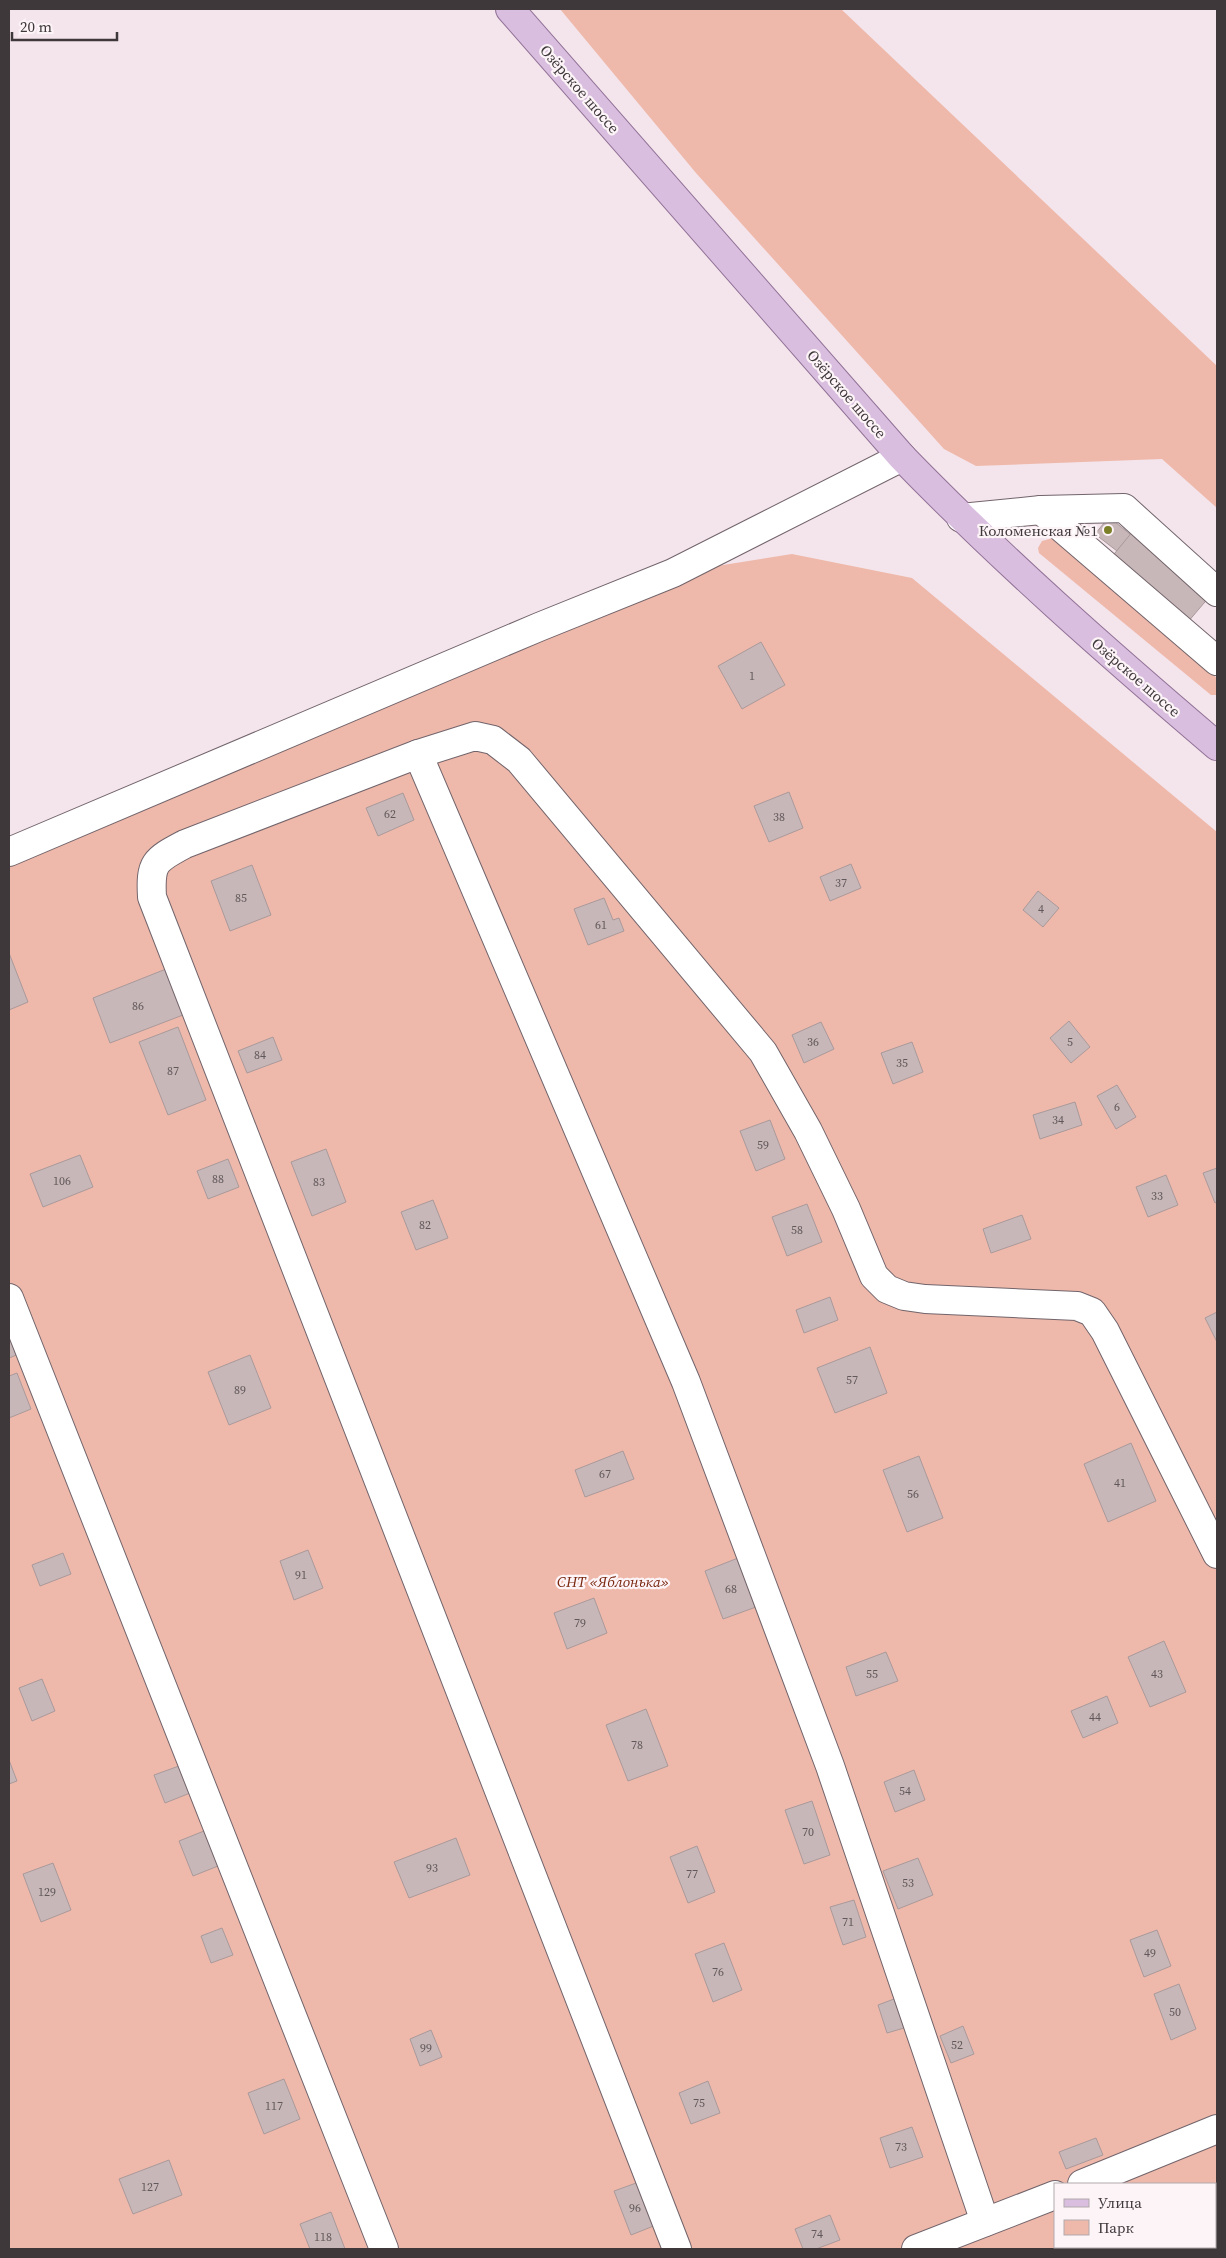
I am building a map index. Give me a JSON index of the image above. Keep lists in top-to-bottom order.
{
  "streets": {
    "main road": ["Озёрское шоссе"]
  },
  "parks": ["СНТ «Яблонька»"],
  "places": ["Коломенская №1"],
  "house_numbers": [
    "1",
    "62",
    "38",
    "37",
    "85",
    "4",
    "61",
    "86",
    "36",
    "5",
    "84",
    "35",
    "87",
    "6",
    "34",
    "59",
    "88",
    "106",
    "83",
    "33",
    "82",
    "58",
    "57",
    "89",
    "67",
    "41",
    "56",
    "91",
    "68",
    "79",
    "55",
    "43",
    "44",
    "78",
    "54",
    "70",
    "93",
    "77",
    "53",
    "129",
    "71",
    "49",
    "76",
    "50",
    "52",
    "99",
    "75",
    "117",
    "73",
    "127",
    "96",
    "74",
    "118"
  ],
  "legend": ["Улица", "Парк"],
  "scale_bar": "20 m"
}
